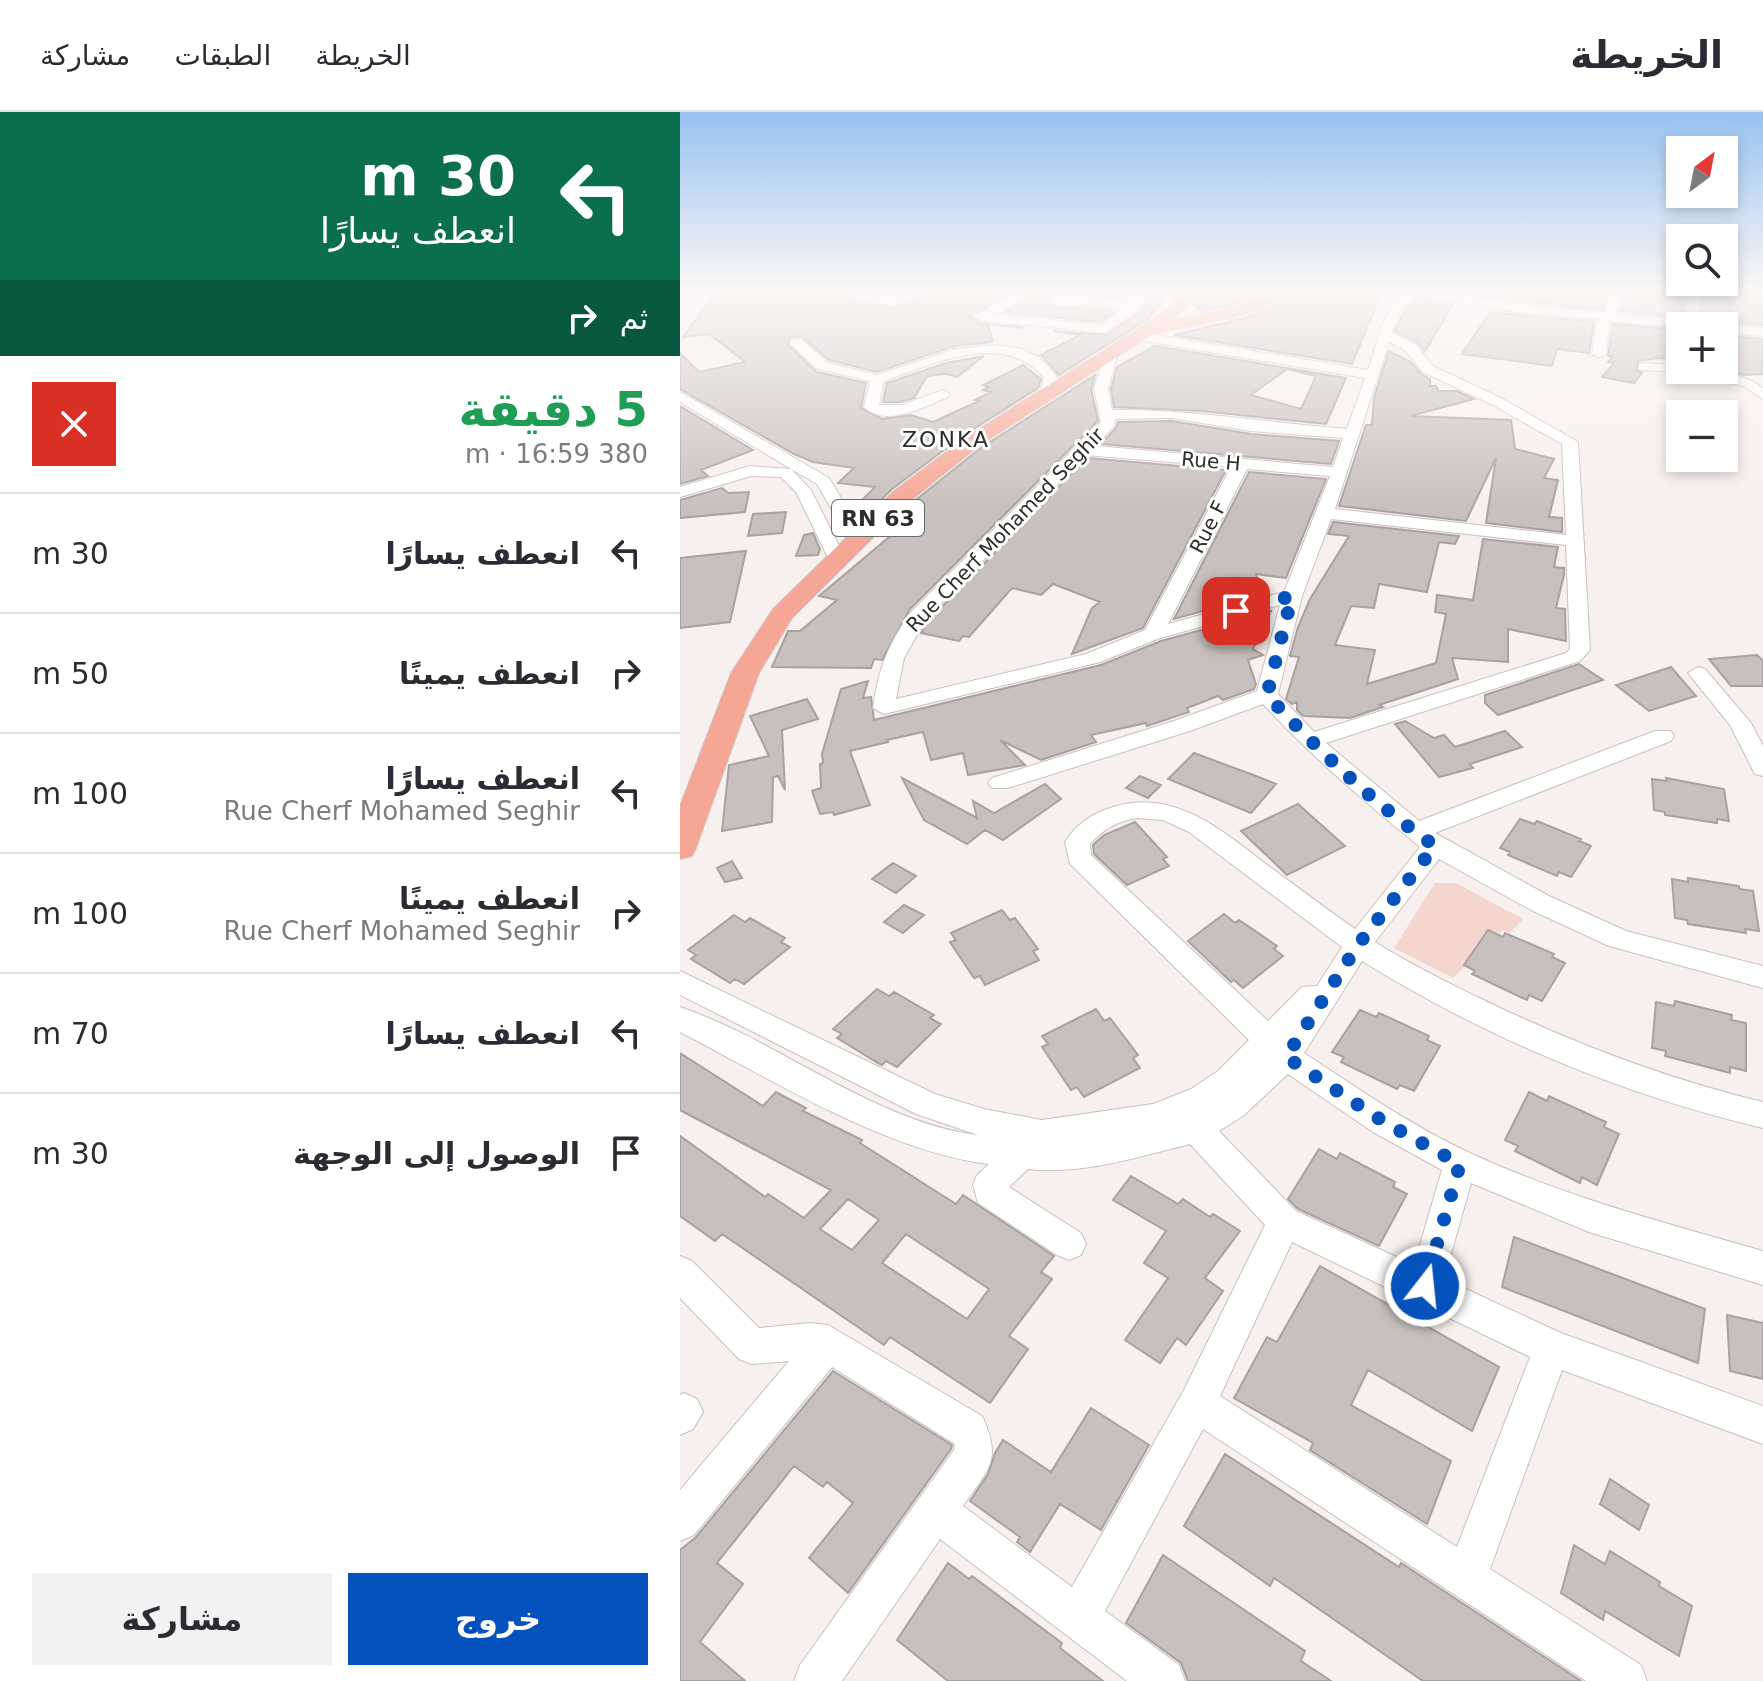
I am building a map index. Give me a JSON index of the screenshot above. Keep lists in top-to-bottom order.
{
  "streets": {
    "main road": ["RN 63"],
    "street": ["Rue H", "Rue F", "Rue Cherf Mohamed Seghir"]
  },
  "crossings": [
    ["Rue H", "Rue F"],
    ["Rue H", "Rue Cherf Mohamed Seghir"],
    ["Rue F", "Rue Cherf Mohamed Seghir"]
  ],
  "districts": ["ZONKA"],
  "north": "top right",
  "page": {
    "header": "الخريطة",
    "nav": ["الخريطة", "الطبقات", "مشاركة"],
    "turn": ["30 m", "انعطف يسارًا"],
    "map_buttons": ["+", "−"],
    "then": "ثم",
    "heading": ["5 دقيقة", "380 m · 16:59"],
    "list": [
      {
        "name": "انعطف يسارًا",
        "value": "30 m"
      },
      {
        "name": "انعطف يمينًا",
        "value": "50 m"
      },
      {
        "name": "انعطف يسارًا",
        "note": "Rue Cherf Mohamed Seghir",
        "value": "100 m"
      },
      {
        "name": "انعطف يمينًا",
        "note": "Rue Cherf Mohamed Seghir",
        "value": "100 m"
      },
      {
        "name": "انعطف يسارًا",
        "value": "70 m"
      },
      {
        "name": "الوصول إلى الوجهة",
        "value": "30 m"
      }
    ],
    "buttons": ["خروج", "مشاركة"]
  }
}
